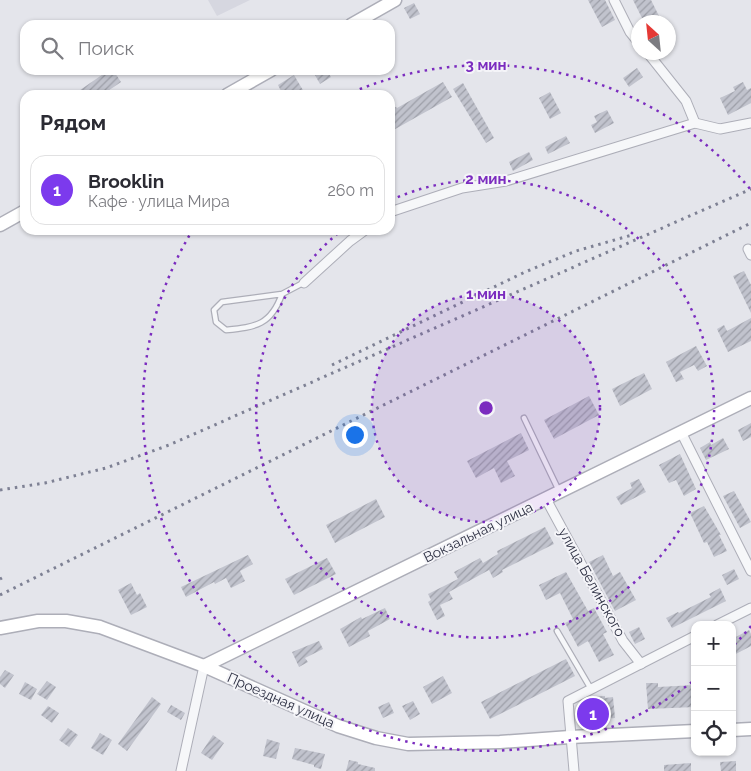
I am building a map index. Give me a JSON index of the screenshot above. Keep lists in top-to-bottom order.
{
  "streets": {
    "street": ["Вокзальная улица", "улица Белинского", "Проездная улица"]
  },
  "crossings": [
    ["Вокзальная улица", "улица Белинского"],
    ["Вокзальная улица", "Проездная улица"]
  ],
  "north": "top left",
  "page": {
    "search": "Поиск",
    "heading": "Рядом",
    "list": [
      {
        "mark": "1",
        "name": "Brooklin",
        "note": "Кафе · улица Мира",
        "value": "260 m"
      }
    ],
    "map_buttons": ["+", "−"],
    "pins": "1"
  },
  "rings": ["3 мин", "2 мин", "1 мин"]
}
